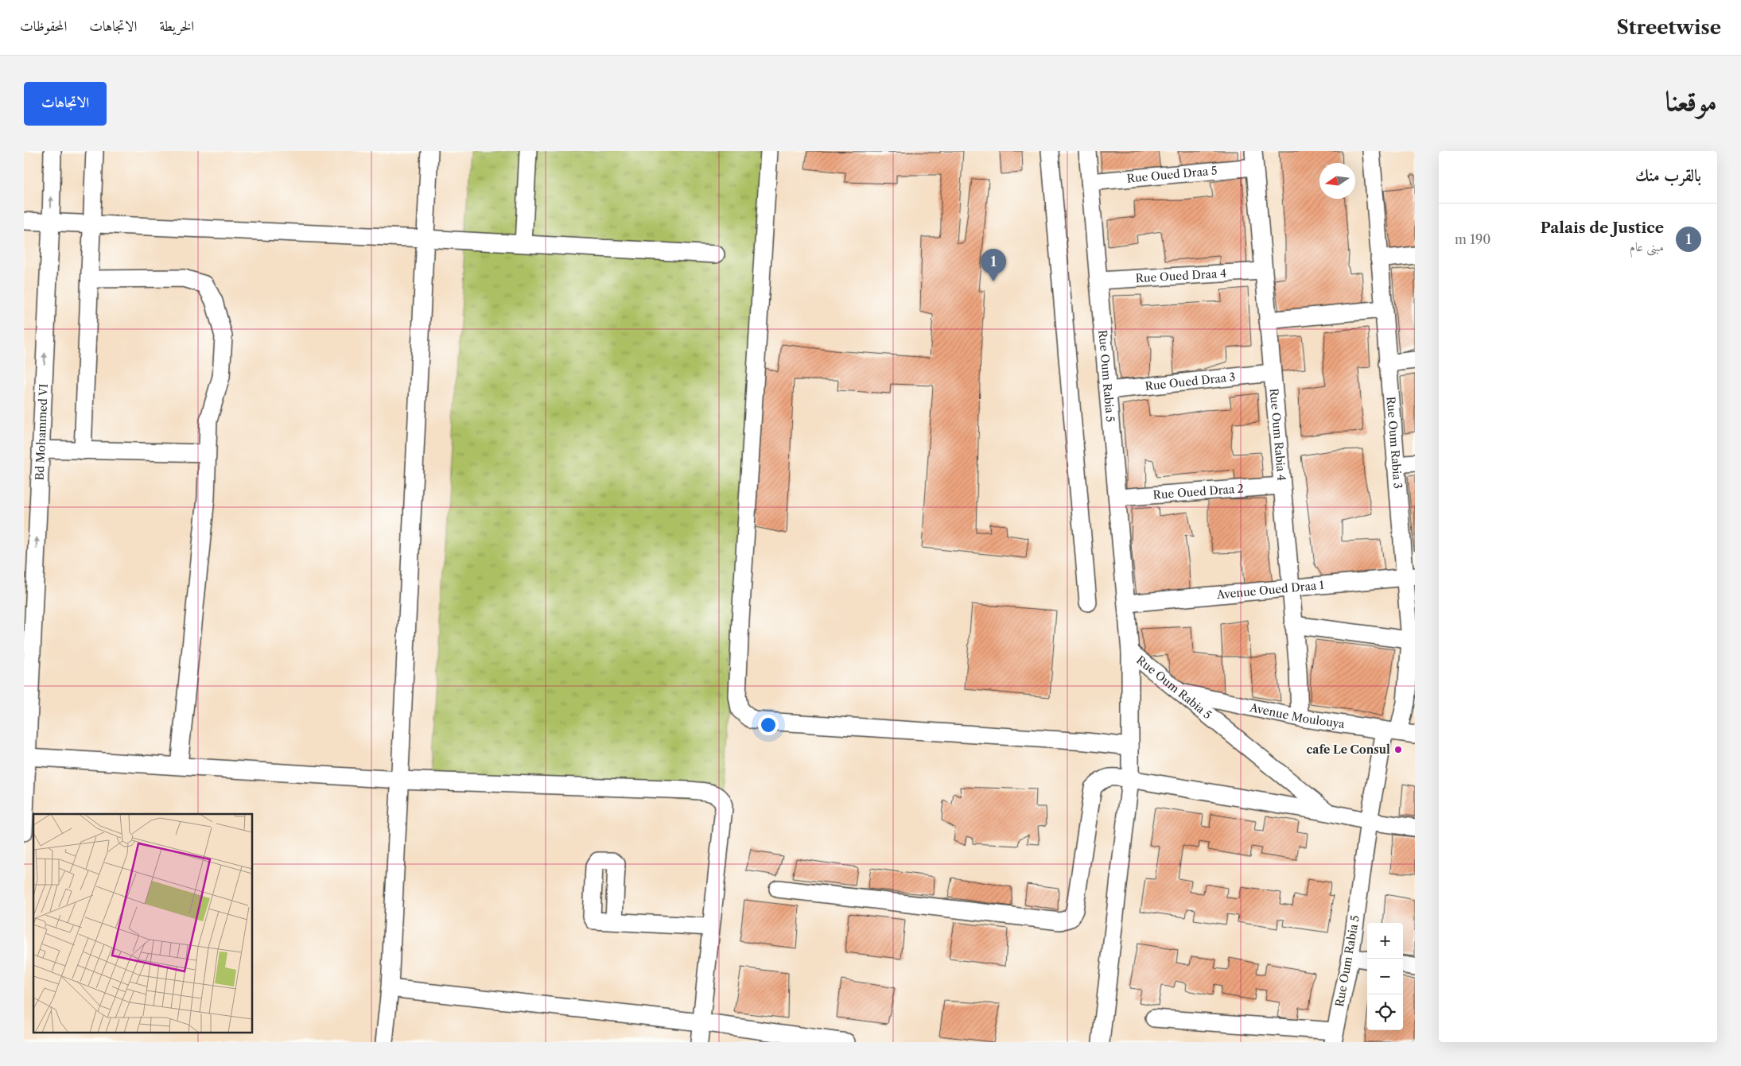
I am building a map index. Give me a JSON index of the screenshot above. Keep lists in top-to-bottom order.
{
  "streets": {
    "street": [
      "Rue Oued Draa 5",
      "Rue Oued Draa 4",
      "Rue Oum Rabia 5",
      "Rue Oued Draa 3",
      "Bd Mohammed VI",
      "Rue Oum Rabia 4",
      "Rue Oum Rabia 3",
      "Rue Oued Draa 2",
      "Avenue Oued Draa 1",
      "Avenue Moulouya"
    ]
  },
  "crossings": [
    ["Rue Oued Draa 5", "Rue Oum Rabia 5"],
    ["Rue Oued Draa 5", "Rue Oum Rabia 4"],
    ["Rue Oued Draa 4", "Rue Oum Rabia 5"],
    ["Rue Oued Draa 4", "Rue Oum Rabia 4"],
    ["Rue Oum Rabia 5", "Rue Oued Draa 3"],
    ["Rue Oum Rabia 5", "Rue Oum Rabia 3"],
    ["Rue Oum Rabia 5", "Rue Oued Draa 2"],
    ["Rue Oum Rabia 5", "Avenue Oued Draa 1"],
    ["Rue Oum Rabia 5", "Avenue Moulouya"],
    ["Rue Oued Draa 3", "Rue Oum Rabia 4"],
    ["Rue Oum Rabia 4", "Rue Oued Draa 2"],
    ["Rue Oum Rabia 4", "Avenue Oued Draa 1"],
    ["Rue Oum Rabia 4", "Avenue Moulouya"],
    ["Rue Oum Rabia 3", "Avenue Oued Draa 1"],
    ["Rue Oum Rabia 3", "Avenue Moulouya"]
  ],
  "places": ["cafe Le Consul"],
  "north": "left",
  "page": {
    "header": "Streetwise",
    "nav": ["الخريطة", "الاتجاهات", "المحفوظات"],
    "title": "موقعنا",
    "buttons": "الاتجاهات",
    "heading": "بالقرب منك",
    "list": [
      {
        "mark": "1",
        "name": "Palais de Justice",
        "note": "مبنى عام",
        "value": "190 m"
      }
    ],
    "pins": "1",
    "map_buttons": ["+", "−"]
  }
}
